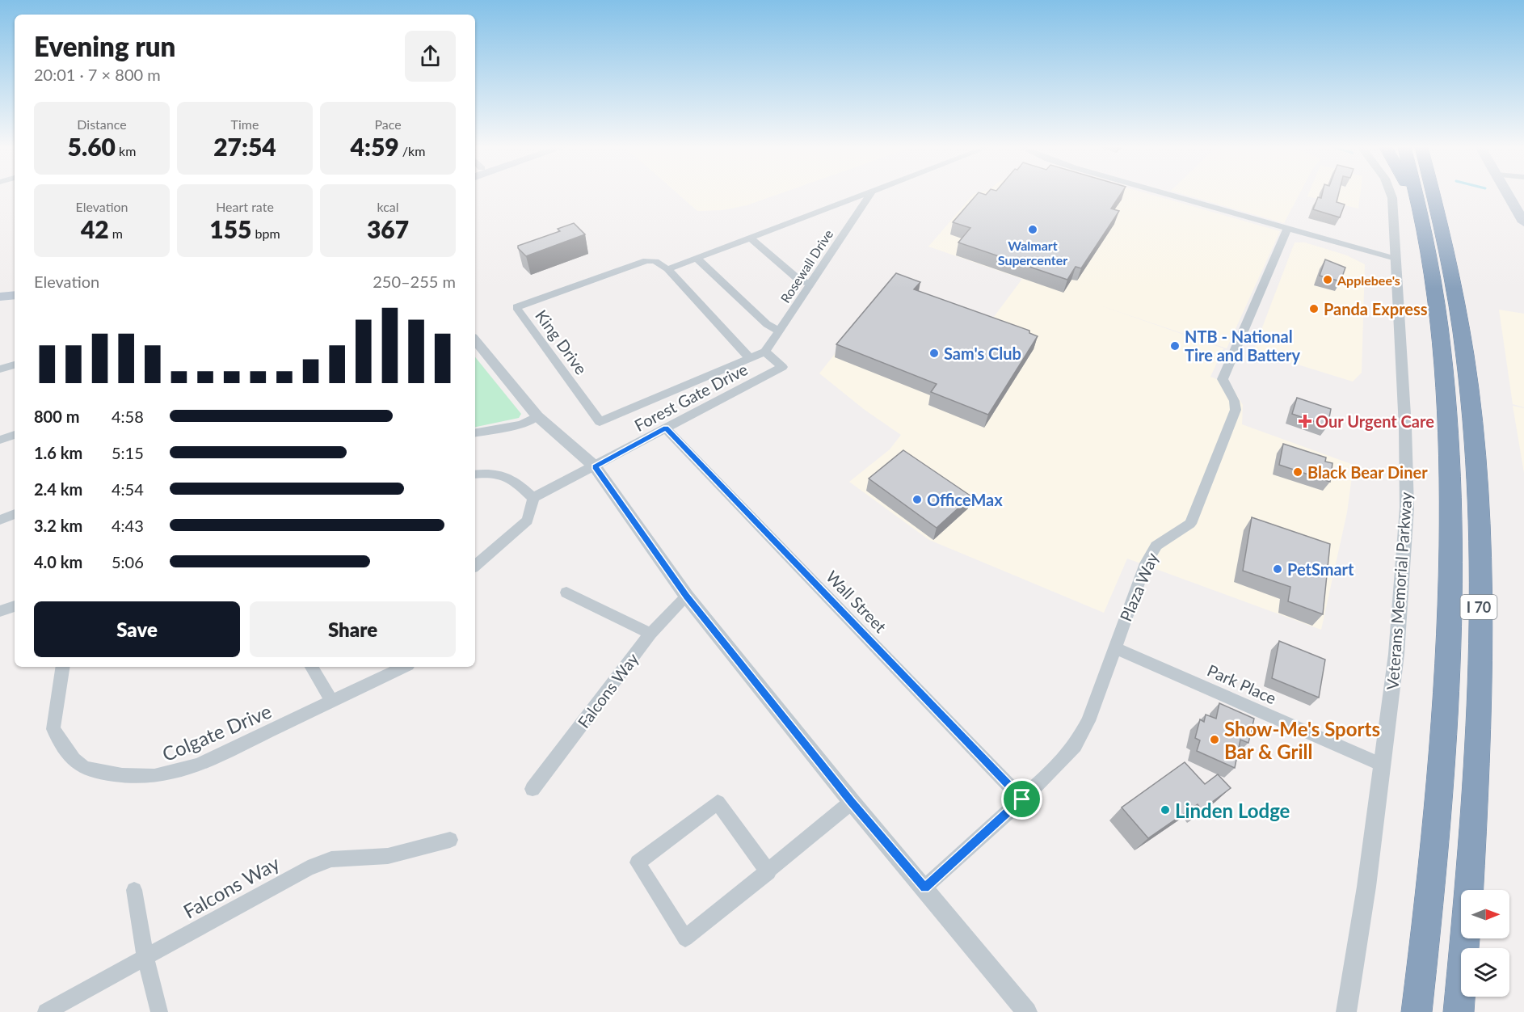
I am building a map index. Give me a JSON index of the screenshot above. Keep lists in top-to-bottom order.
{
  "streets": {
    "highway": ["I 70"],
    "street": [
      "Rosewall Drive",
      "King Drive",
      "Forest Gate Drive",
      "Plaza Way",
      "Veterans Memorial Parkway",
      "Wall Street",
      "Park Place",
      "Falcons Way",
      "Colgate Drive"
    ]
  },
  "crossings": [
    ["Rosewall Drive", "Forest Gate Drive"],
    ["Forest Gate Drive", "Wall Street"],
    ["Plaza Way", "Wall Street"],
    ["Plaza Way", "Park Place"],
    ["Veterans Memorial Parkway", "Park Place"]
  ],
  "places": {
    "other": [
      "Walmart Supercenter",
      "Applebee's",
      "Panda Express",
      "NTB - National Tire and Battery",
      "Sam's Club",
      "Black Bear Diner",
      "OfficeMax",
      "PetSmart",
      "Show-Me's Sports Bar & Grill",
      "Linden Lodge"
    ],
    "health": ["Our Urgent Care"]
  },
  "north": "right",
  "page": {
    "heading": ["Evening run", "20:01 · 7 × 800 m"],
    "stats": [
      ["Distance", "5.60 km"],
      ["Time", "27:54"],
      ["Pace", "4:59 /km"],
      ["Elevation", "42 m"],
      ["Heart rate", "155 bpm"],
      ["kcal", "367"]
    ],
    "chart": ["Elevation", "250–255 m"],
    "list": [
      {
        "name": "800 m",
        "note": "4:58"
      },
      {
        "name": "1.6 km",
        "note": "5:15"
      },
      {
        "name": "2.4 km",
        "note": "4:54"
      },
      {
        "name": "3.2 km",
        "note": "4:43"
      },
      {
        "name": "4.0 km",
        "note": "5:06"
      }
    ],
    "buttons": ["Save", "Share"]
  }
}
